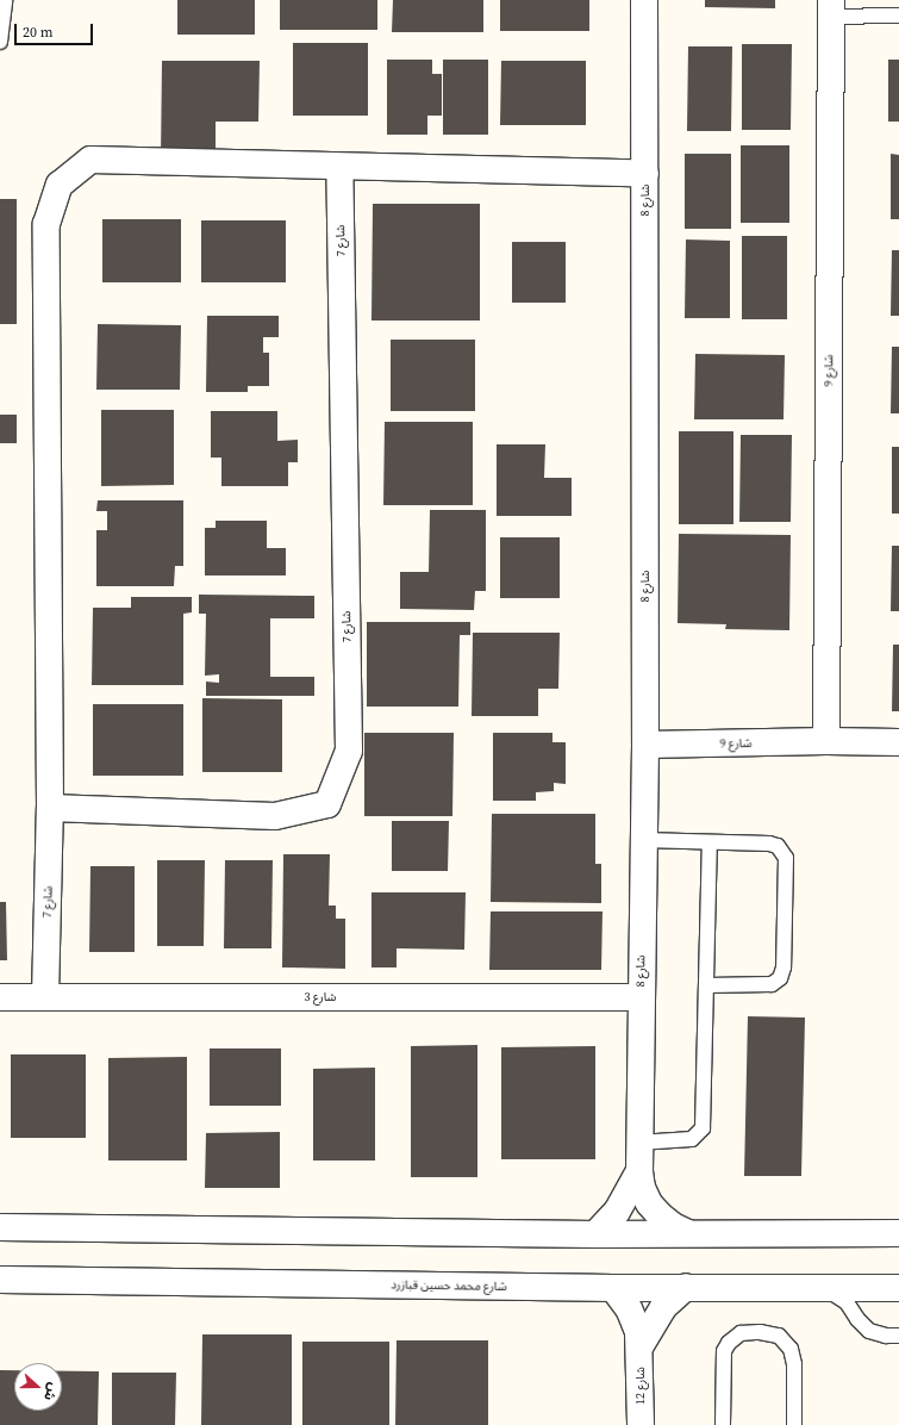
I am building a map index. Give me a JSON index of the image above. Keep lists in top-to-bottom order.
{
  "streets": {
    "street": [
      "شارع 8",
      "شارع 7",
      "شارع 9",
      "شارع 3",
      "شارع محمد حسين قبازرد",
      "شارع 12"
    ]
  },
  "crossings": [
    ["شارع 8", "شارع 7"],
    ["شارع 8", "شارع 9"],
    ["شارع 8", "شارع 3"],
    ["شارع 7", "شارع 3"],
    ["شارع محمد حسين قبازرد", "شارع 12"]
  ],
  "scale_bar": "20 m",
  "north": "right"
}
